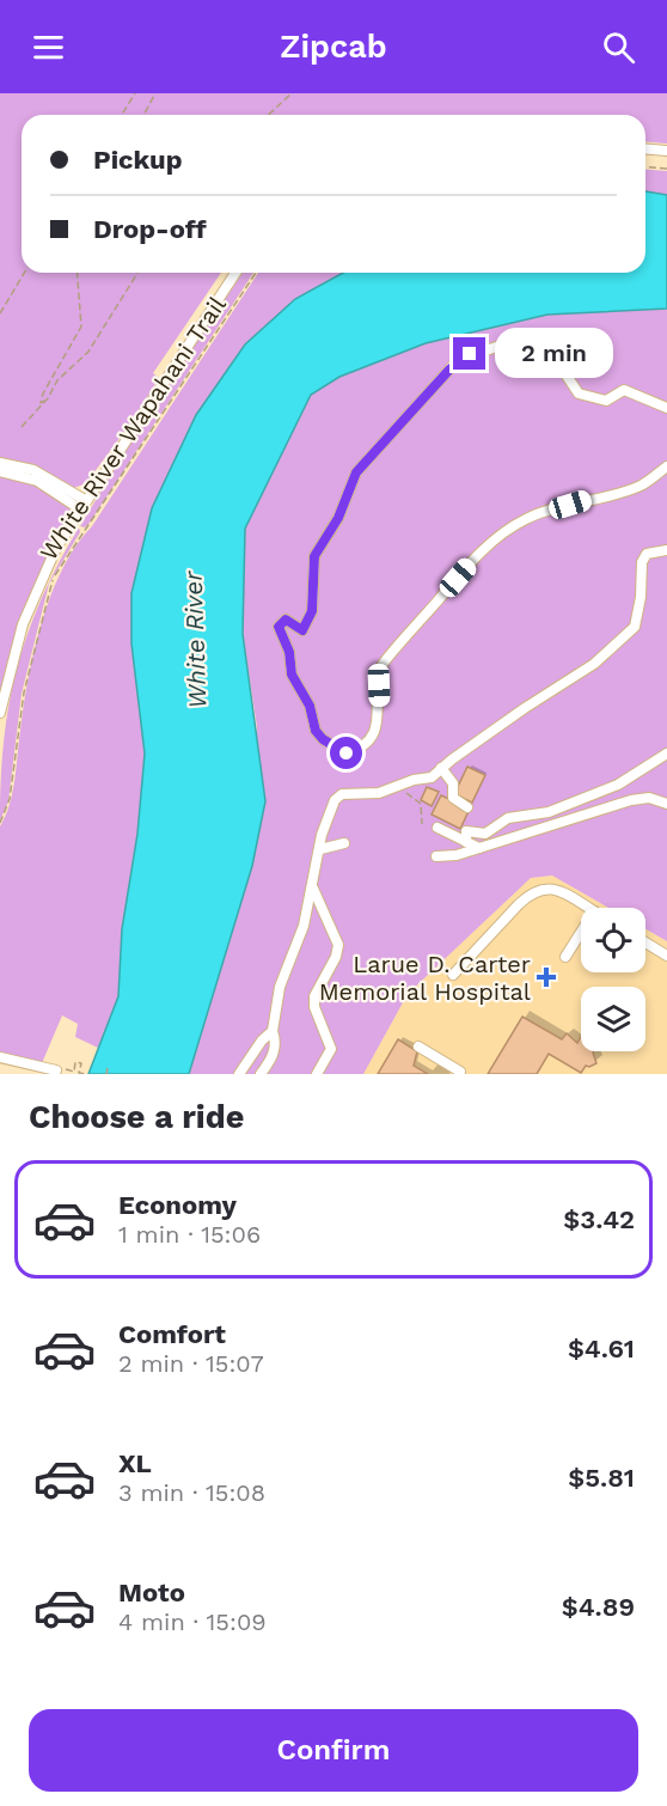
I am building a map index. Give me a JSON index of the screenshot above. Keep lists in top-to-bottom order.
{
  "streets": {
    "path": ["White River Wapahani Trail"]
  },
  "water": ["White River"],
  "places": {
    "health": ["Larue D. Carter Memorial Hospital"]
  },
  "page": {
    "header": "Zipcab",
    "banner": ["Pickup", "Drop-off"],
    "bubble": "2 min",
    "heading": "Choose a ride",
    "list": [
      {
        "name": "Economy",
        "note": "1 min · 15:06",
        "value": "$3.42"
      },
      {
        "name": "Comfort",
        "note": "2 min · 15:07",
        "value": "$4.61"
      },
      {
        "name": "XL",
        "note": "3 min · 15:08",
        "value": "$5.81"
      },
      {
        "name": "Moto",
        "note": "4 min · 15:09",
        "value": "$4.89"
      }
    ],
    "buttons": "Confirm"
  }
}
